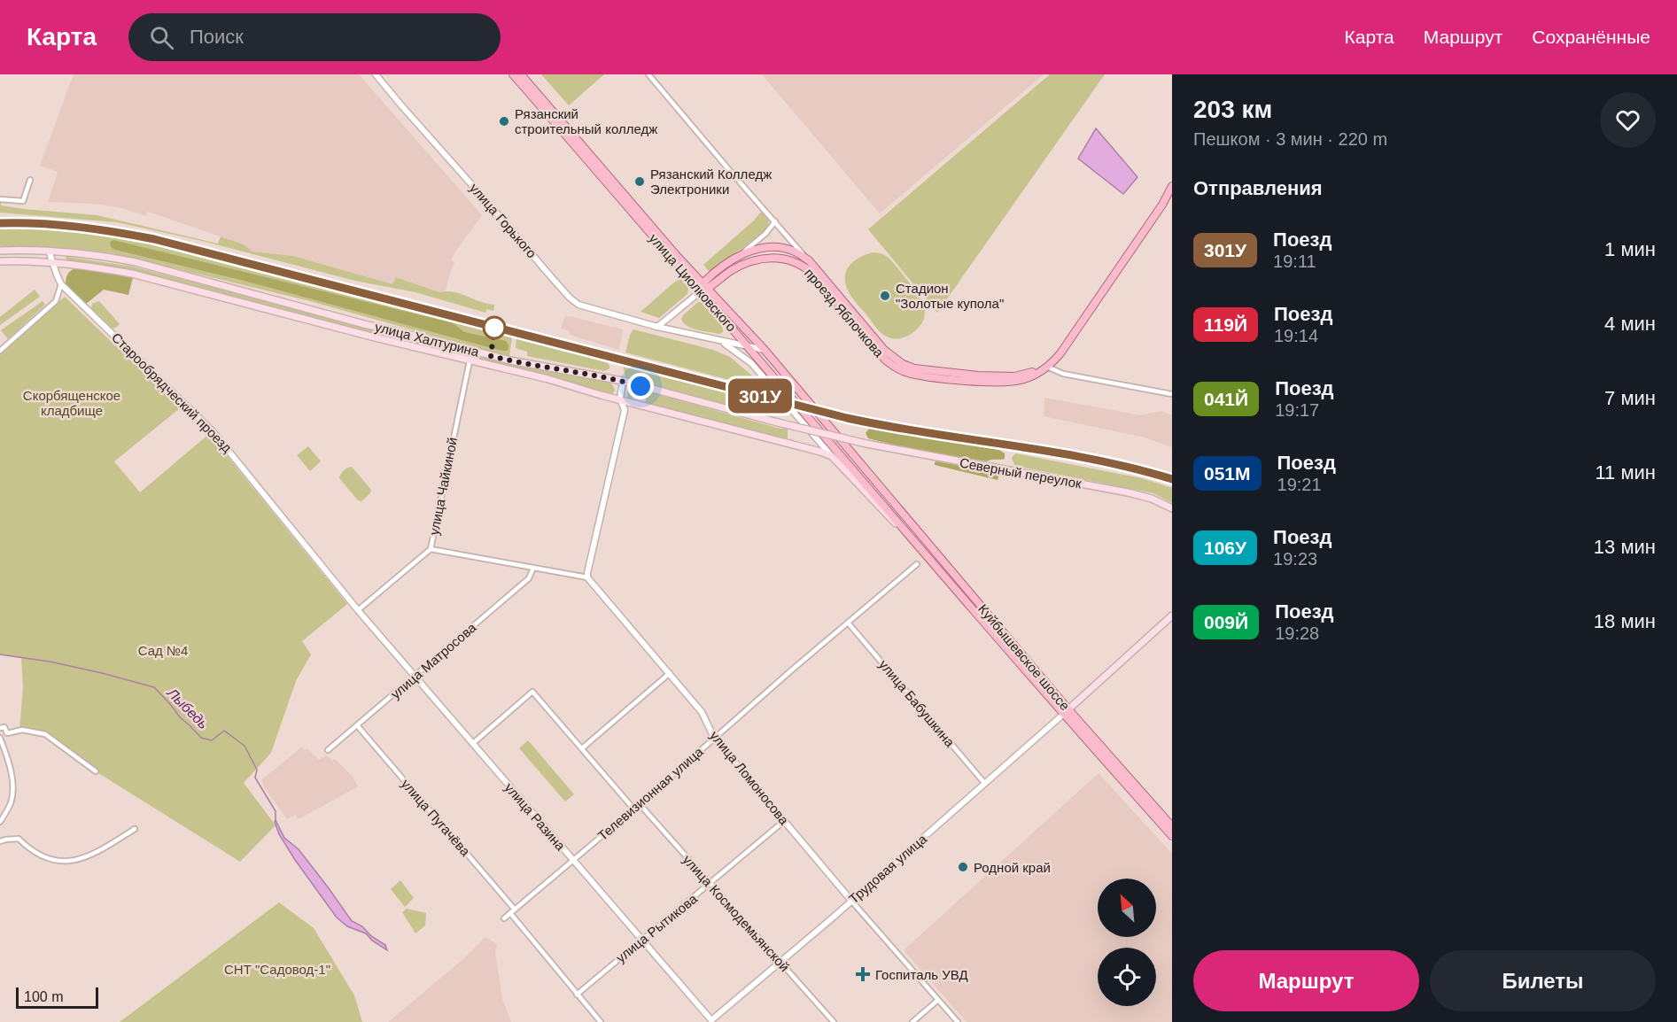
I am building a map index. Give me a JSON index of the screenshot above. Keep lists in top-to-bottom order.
{
  "streets": {
    "main road": [
      "улица Циолковского",
      "проезд Яблочкова",
      "улица Халтурина",
      "Северный переулок",
      "Куйбышевское шоссе"
    ],
    "street": [
      "улица Горького",
      "Старообрядческий проезд",
      "улица Чайкиной",
      "улица Матросова",
      "улица Бабушкина",
      "улица Ломоносова",
      "Телевизионная улица",
      "улица Разина",
      "улица Пугачёва",
      "Трудовая улица",
      "улица Космодемьянской",
      "улица Рытикова"
    ]
  },
  "crossings": [
    ["улица Горького", "улица Циолковского"],
    ["улица Горького", "Куйбышевское шоссе"],
    ["улица Циолковского", "проезд Яблочкова"],
    ["улица Циолковского", "Куйбышевское шоссе"],
    ["улица Халтурина", "Старообрядческий проезд"],
    ["улица Халтурина", "Северный переулок"],
    ["улица Халтурина", "улица Чайкиной"],
    ["улица Халтурина", "Куйбышевское шоссе"],
    ["Старообрядческий проезд", "улица Чайкиной"],
    ["Старообрядческий проезд", "улица Разина"],
    ["улица Чайкиной", "улица Разина"],
    ["Куйбышевское шоссе", "Трудовая улица"],
    ["улица Матросова", "улица Разина"],
    ["улица Матросова", "улица Пугачёва"],
    ["улица Бабушкина", "Телевизионная улица"],
    ["улица Бабушкина", "Трудовая улица"],
    ["улица Ломоносова", "Телевизионная улица"],
    ["улица Ломоносова", "Трудовая улица"],
    ["улица Ломоносова", "улица Рытикова"],
    ["Телевизионная улица", "улица Разина"],
    ["Телевизионная улица", "улица Пугачёва"],
    ["Телевизионная улица", "улица Космодемьянской"],
    ["улица Разина", "Трудовая улица"],
    ["улица Разина", "улица Рытикова"],
    ["Трудовая улица", "улица Космодемьянской"],
    ["улица Космодемьянской", "улица Рытикова"]
  ],
  "water": ["Лыбедь"],
  "parks": ["Скорбященское кладбище", "Сад №4", "СНТ \"Садовод-1\""],
  "places": {
    "other": [
      "Рязанский строительный колледж",
      "Рязанский Колледж Электроники",
      "Стадион \"Золотые купола\"",
      "Родной край"
    ],
    "health": ["Госпиталь УВД"]
  },
  "scale_bar": "100 m",
  "north": "top left",
  "page": {
    "header": "Карта",
    "search": "Поиск",
    "nav": ["Карта", "Маршрут", "Сохранённые"],
    "on_map": "301У",
    "heading": [
      ["203 км", "Пешком · 3 мин · 220 m"],
      "Отправления"
    ],
    "list": [
      {
        "mark": "301У",
        "name": "Поезд",
        "note": "19:11",
        "value": "1 мин"
      },
      {
        "mark": "119Й",
        "name": "Поезд",
        "note": "19:14",
        "value": "4 мин"
      },
      {
        "mark": "041Й",
        "name": "Поезд",
        "note": "19:17",
        "value": "7 мин"
      },
      {
        "mark": "051М",
        "name": "Поезд",
        "note": "19:21",
        "value": "11 мин"
      },
      {
        "mark": "106У",
        "name": "Поезд",
        "note": "19:23",
        "value": "13 мин"
      },
      {
        "mark": "009Й",
        "name": "Поезд",
        "note": "19:28",
        "value": "18 мин"
      }
    ],
    "buttons": ["Маршрут", "Билеты"],
    "scale": "100 m"
  }
}
